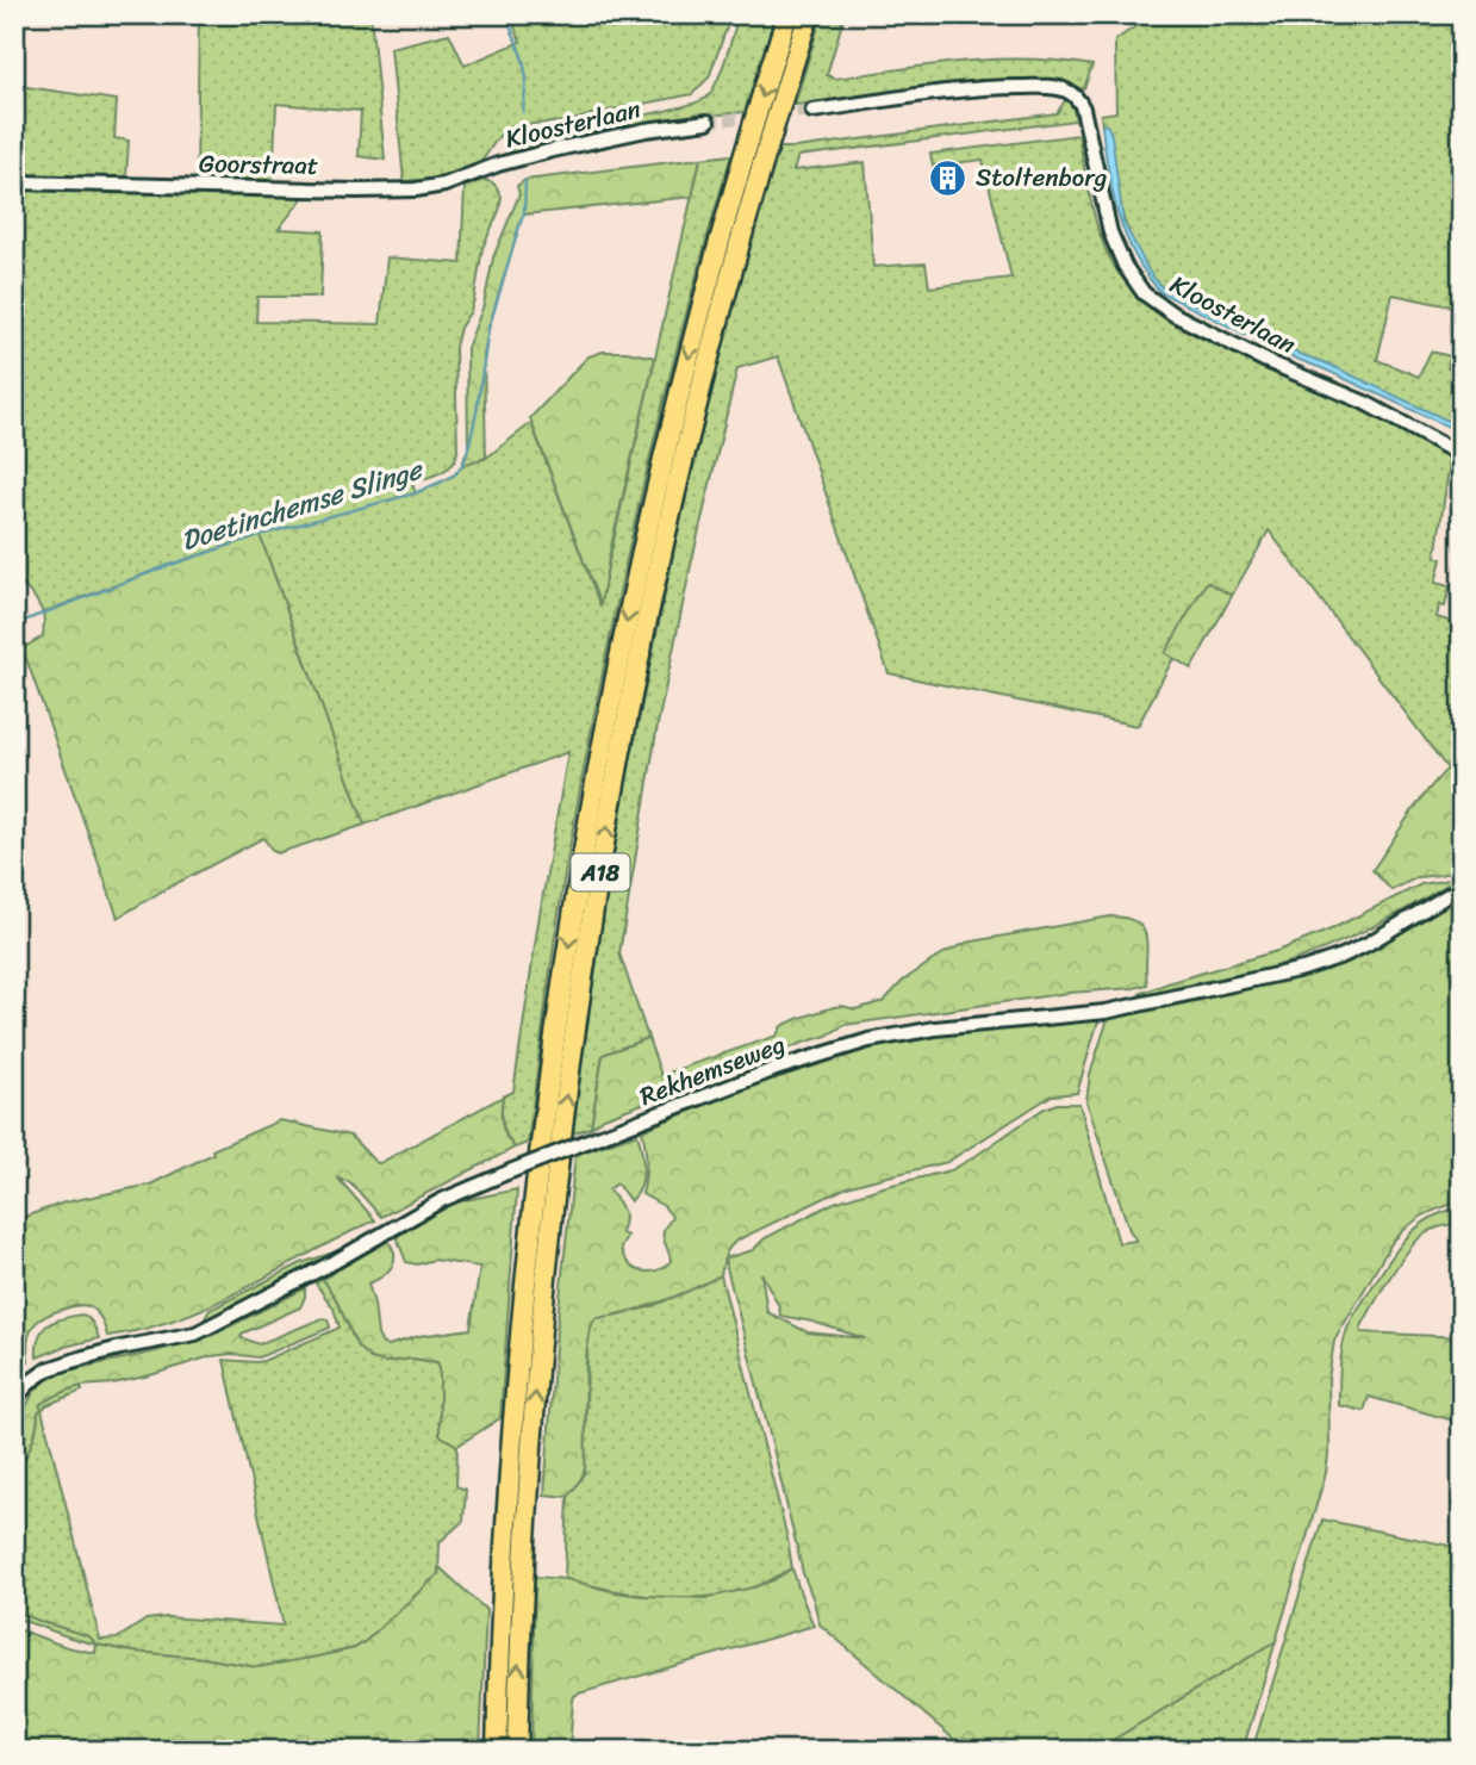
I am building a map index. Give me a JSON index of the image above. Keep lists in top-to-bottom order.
{
  "streets": {
    "highway": ["A18"],
    "street": ["Kloosterlaan", "Goorstraat", "Rekhemseweg"]
  },
  "crossings": [
    ["Kloosterlaan", "Goorstraat"]
  ],
  "water": ["Doetinchemse Slinge"],
  "places": {
    "building": ["Stoltenborg"]
  }
}
